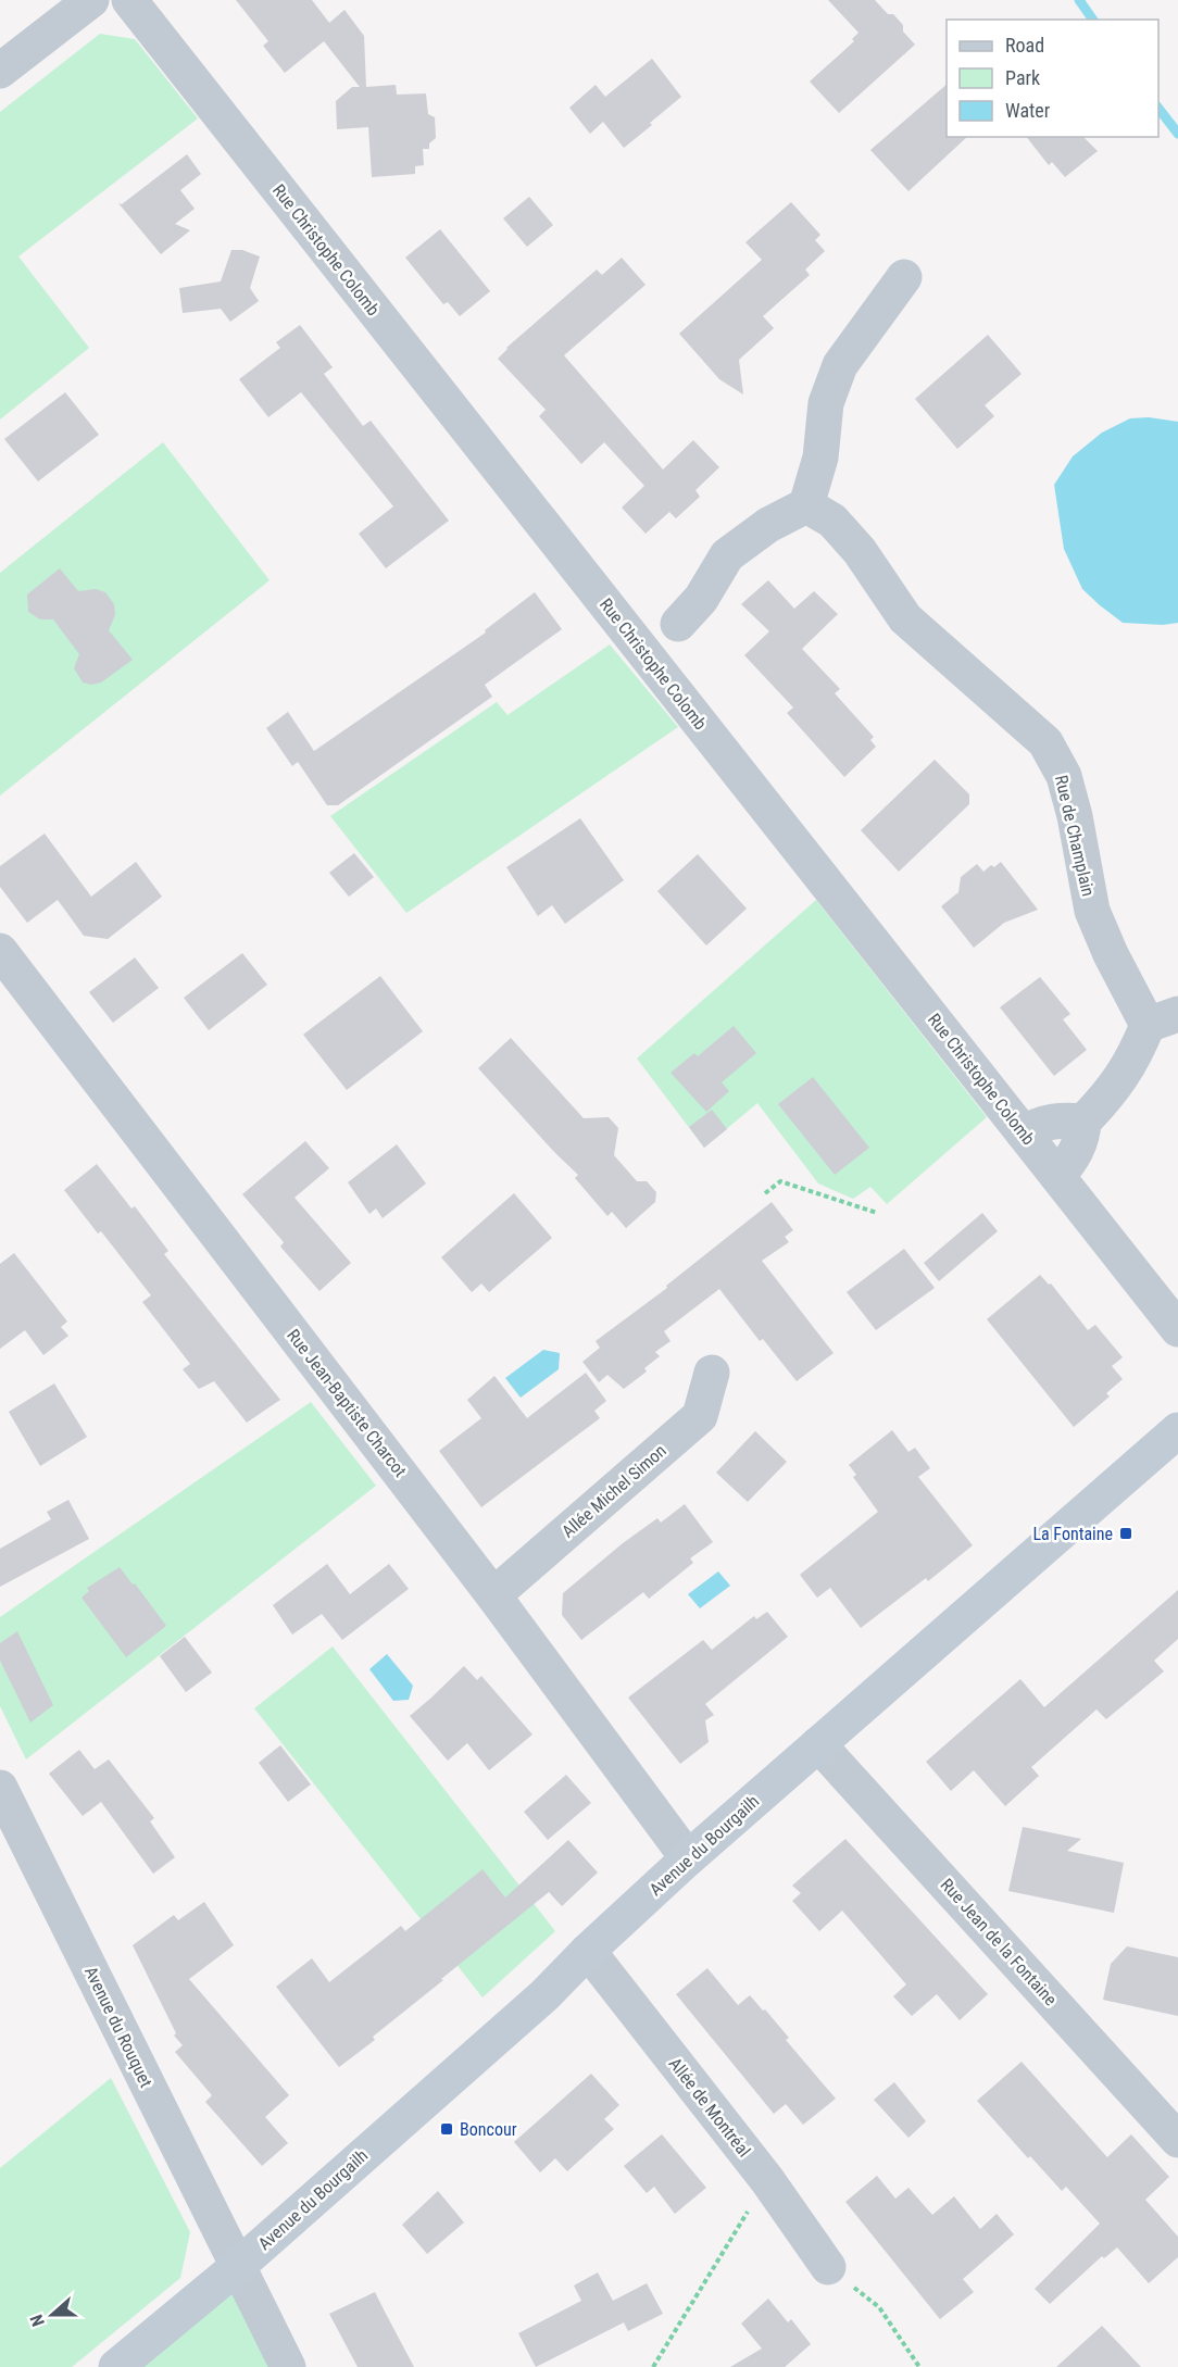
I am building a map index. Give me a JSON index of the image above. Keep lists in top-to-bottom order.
{
  "streets": {
    "main road": ["Avenue du Bourgailh"],
    "street": [
      "Rue Christophe Colomb",
      "Rue de Champlain",
      "Rue Jean-Baptiste Charcot",
      "Allée Michel Simon",
      "Rue Jean de la Fontaine",
      "Avenue du Rouquet",
      "Allée de Montréal"
    ]
  },
  "crossings": [
    ["Rue Christophe Colomb", "Rue de Champlain"],
    ["Rue Jean-Baptiste Charcot", "Allée Michel Simon"],
    ["Rue Jean-Baptiste Charcot", "Avenue du Bourgailh"],
    ["Avenue du Bourgailh", "Rue Jean de la Fontaine"],
    ["Avenue du Bourgailh", "Avenue du Rouquet"],
    ["Avenue du Bourgailh", "Allée de Montréal"]
  ],
  "places": {
    "transit": ["La Fontaine", "Boncour"]
  },
  "legend": ["Road", "Park", "Water"],
  "north": "left"
}
